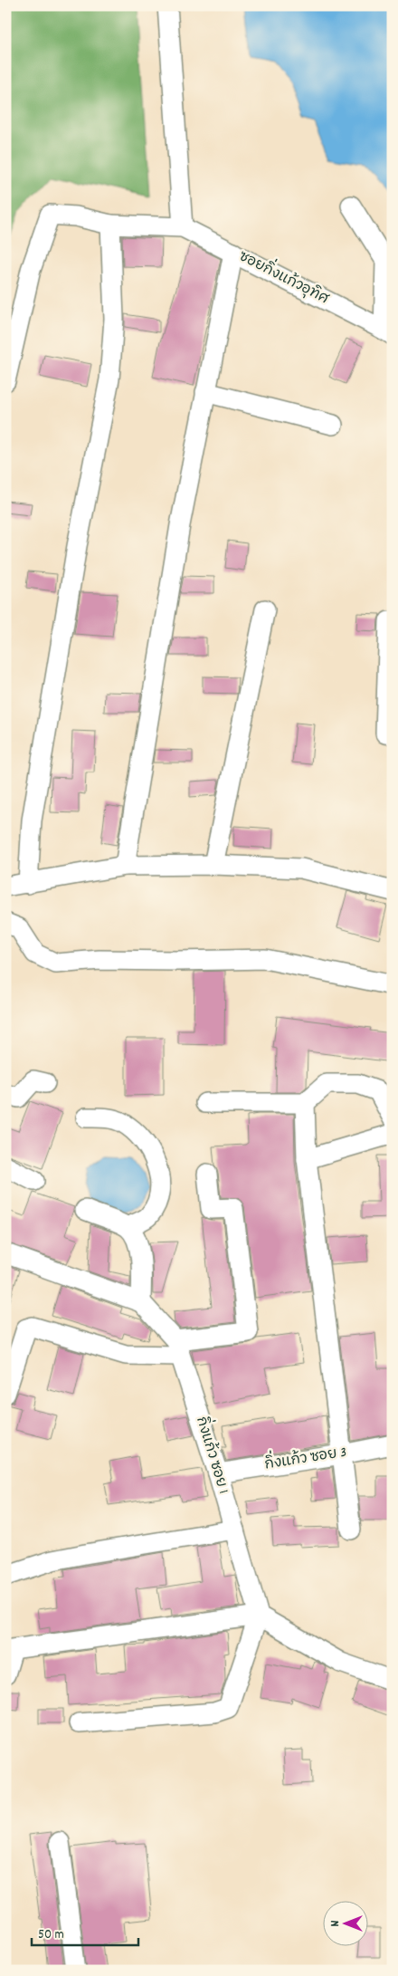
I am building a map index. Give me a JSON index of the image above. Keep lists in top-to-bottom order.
{
  "streets": {
    "street": ["ซอยกิ่งแก้วอุทิศ", "กิ่งแก้ว ซอย 1", "กิ่งแก้ว ซอย 3"]
  },
  "crossings": [
    ["กิ่งแก้ว ซอย 1", "กิ่งแก้ว ซอย 3"]
  ],
  "scale_bar": "50 m",
  "north": "left"
}
